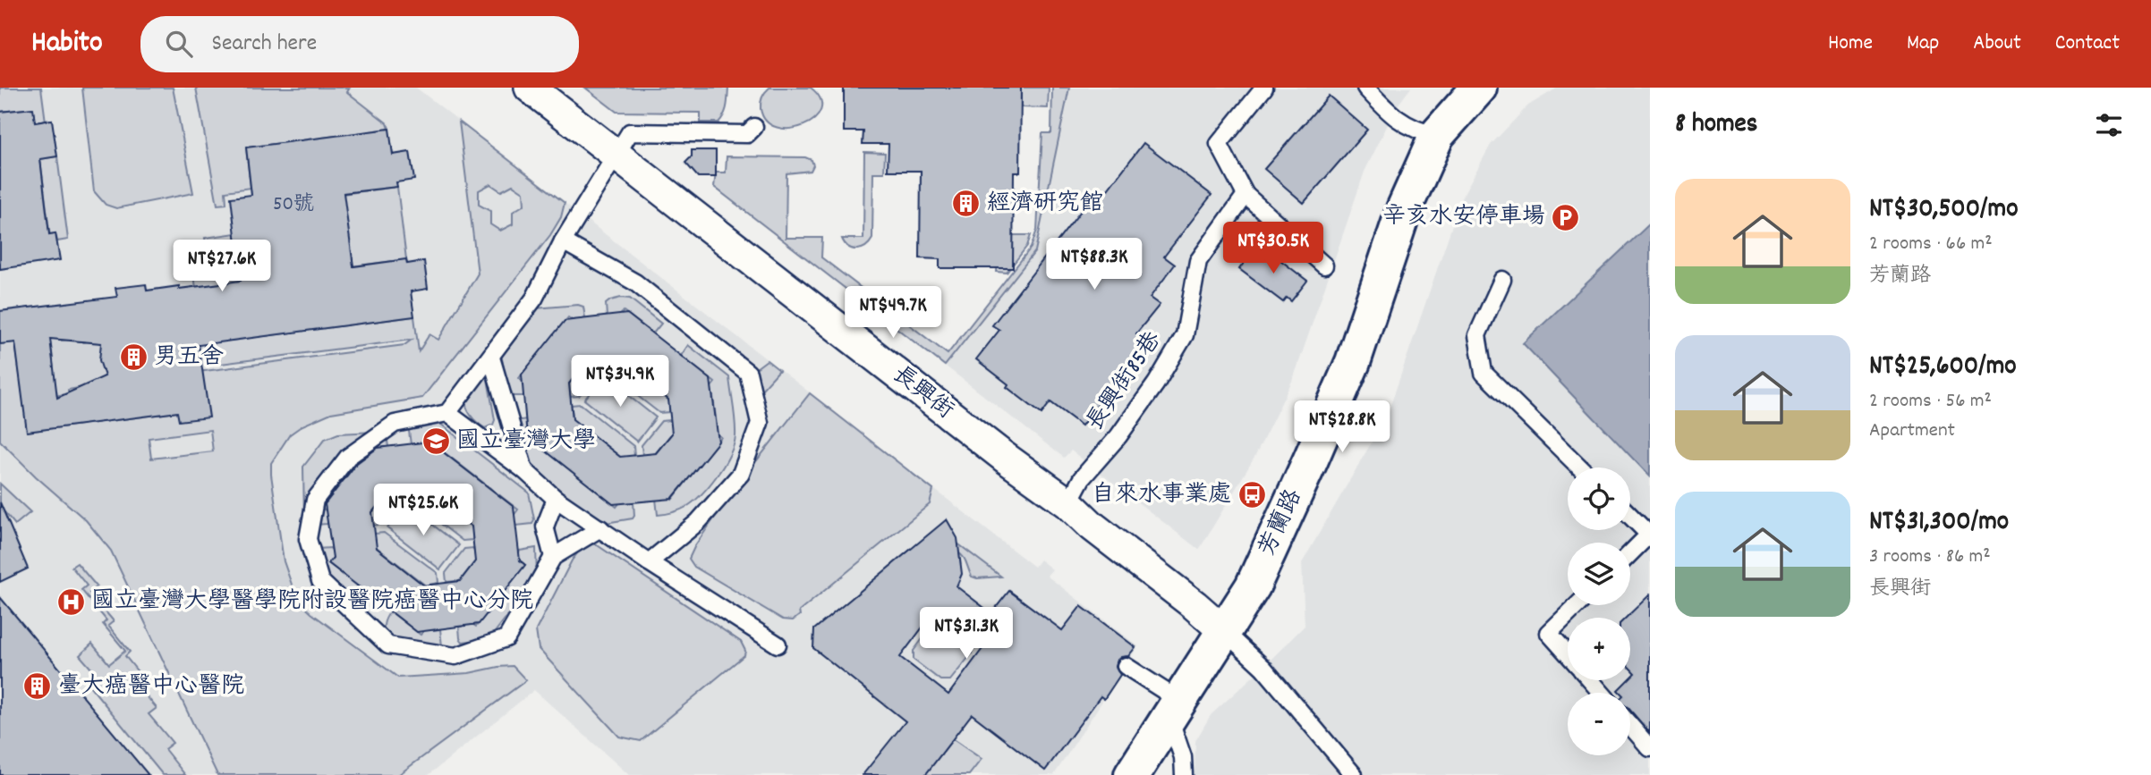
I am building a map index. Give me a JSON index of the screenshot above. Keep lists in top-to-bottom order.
{
  "streets": {
    "street": ["長興街", "芳蘭路"],
    "lane": ["長興街85巷"]
  },
  "crossings": [
    ["長興街85巷", "長興街"],
    ["長興街", "芳蘭路"]
  ],
  "places": {
    "building": ["經濟研究館", "男五舍", "臺大癌醫中心醫院"],
    "parking": ["辛亥水安停車場"],
    "school or university": ["國立臺灣大學"],
    "bus stop": ["自來水事業處"],
    "hospital": ["國立臺灣大學醫學院附設醫院癌醫中心分院"]
  },
  "house_numbers": ["50號"],
  "page": {
    "header": "Habito",
    "search": "Search here",
    "nav": [
      "Home",
      "Map",
      "About",
      "Contact"
    ],
    "heading": "8 homes",
    "list": [
      {
        "name": "NT$30,500/mo",
        "note": "2 rooms · 66 m² · 芳蘭路"
      },
      {
        "name": "NT$25,600/mo",
        "note": "2 rooms · 56 m² · Apartment"
      },
      {
        "name": "NT$31,300/mo",
        "note": "3 rooms · 86 m² · 長興街"
      }
    ],
    "price": [
      "NT$30.5K",
      "NT$88.3K",
      "NT$27.6K",
      "NT$49.7K",
      "NT$34.9K",
      "NT$28.8K",
      "NT$25.6K",
      "NT$31.3K"
    ],
    "map_buttons": ["+", "−"]
  }
}
